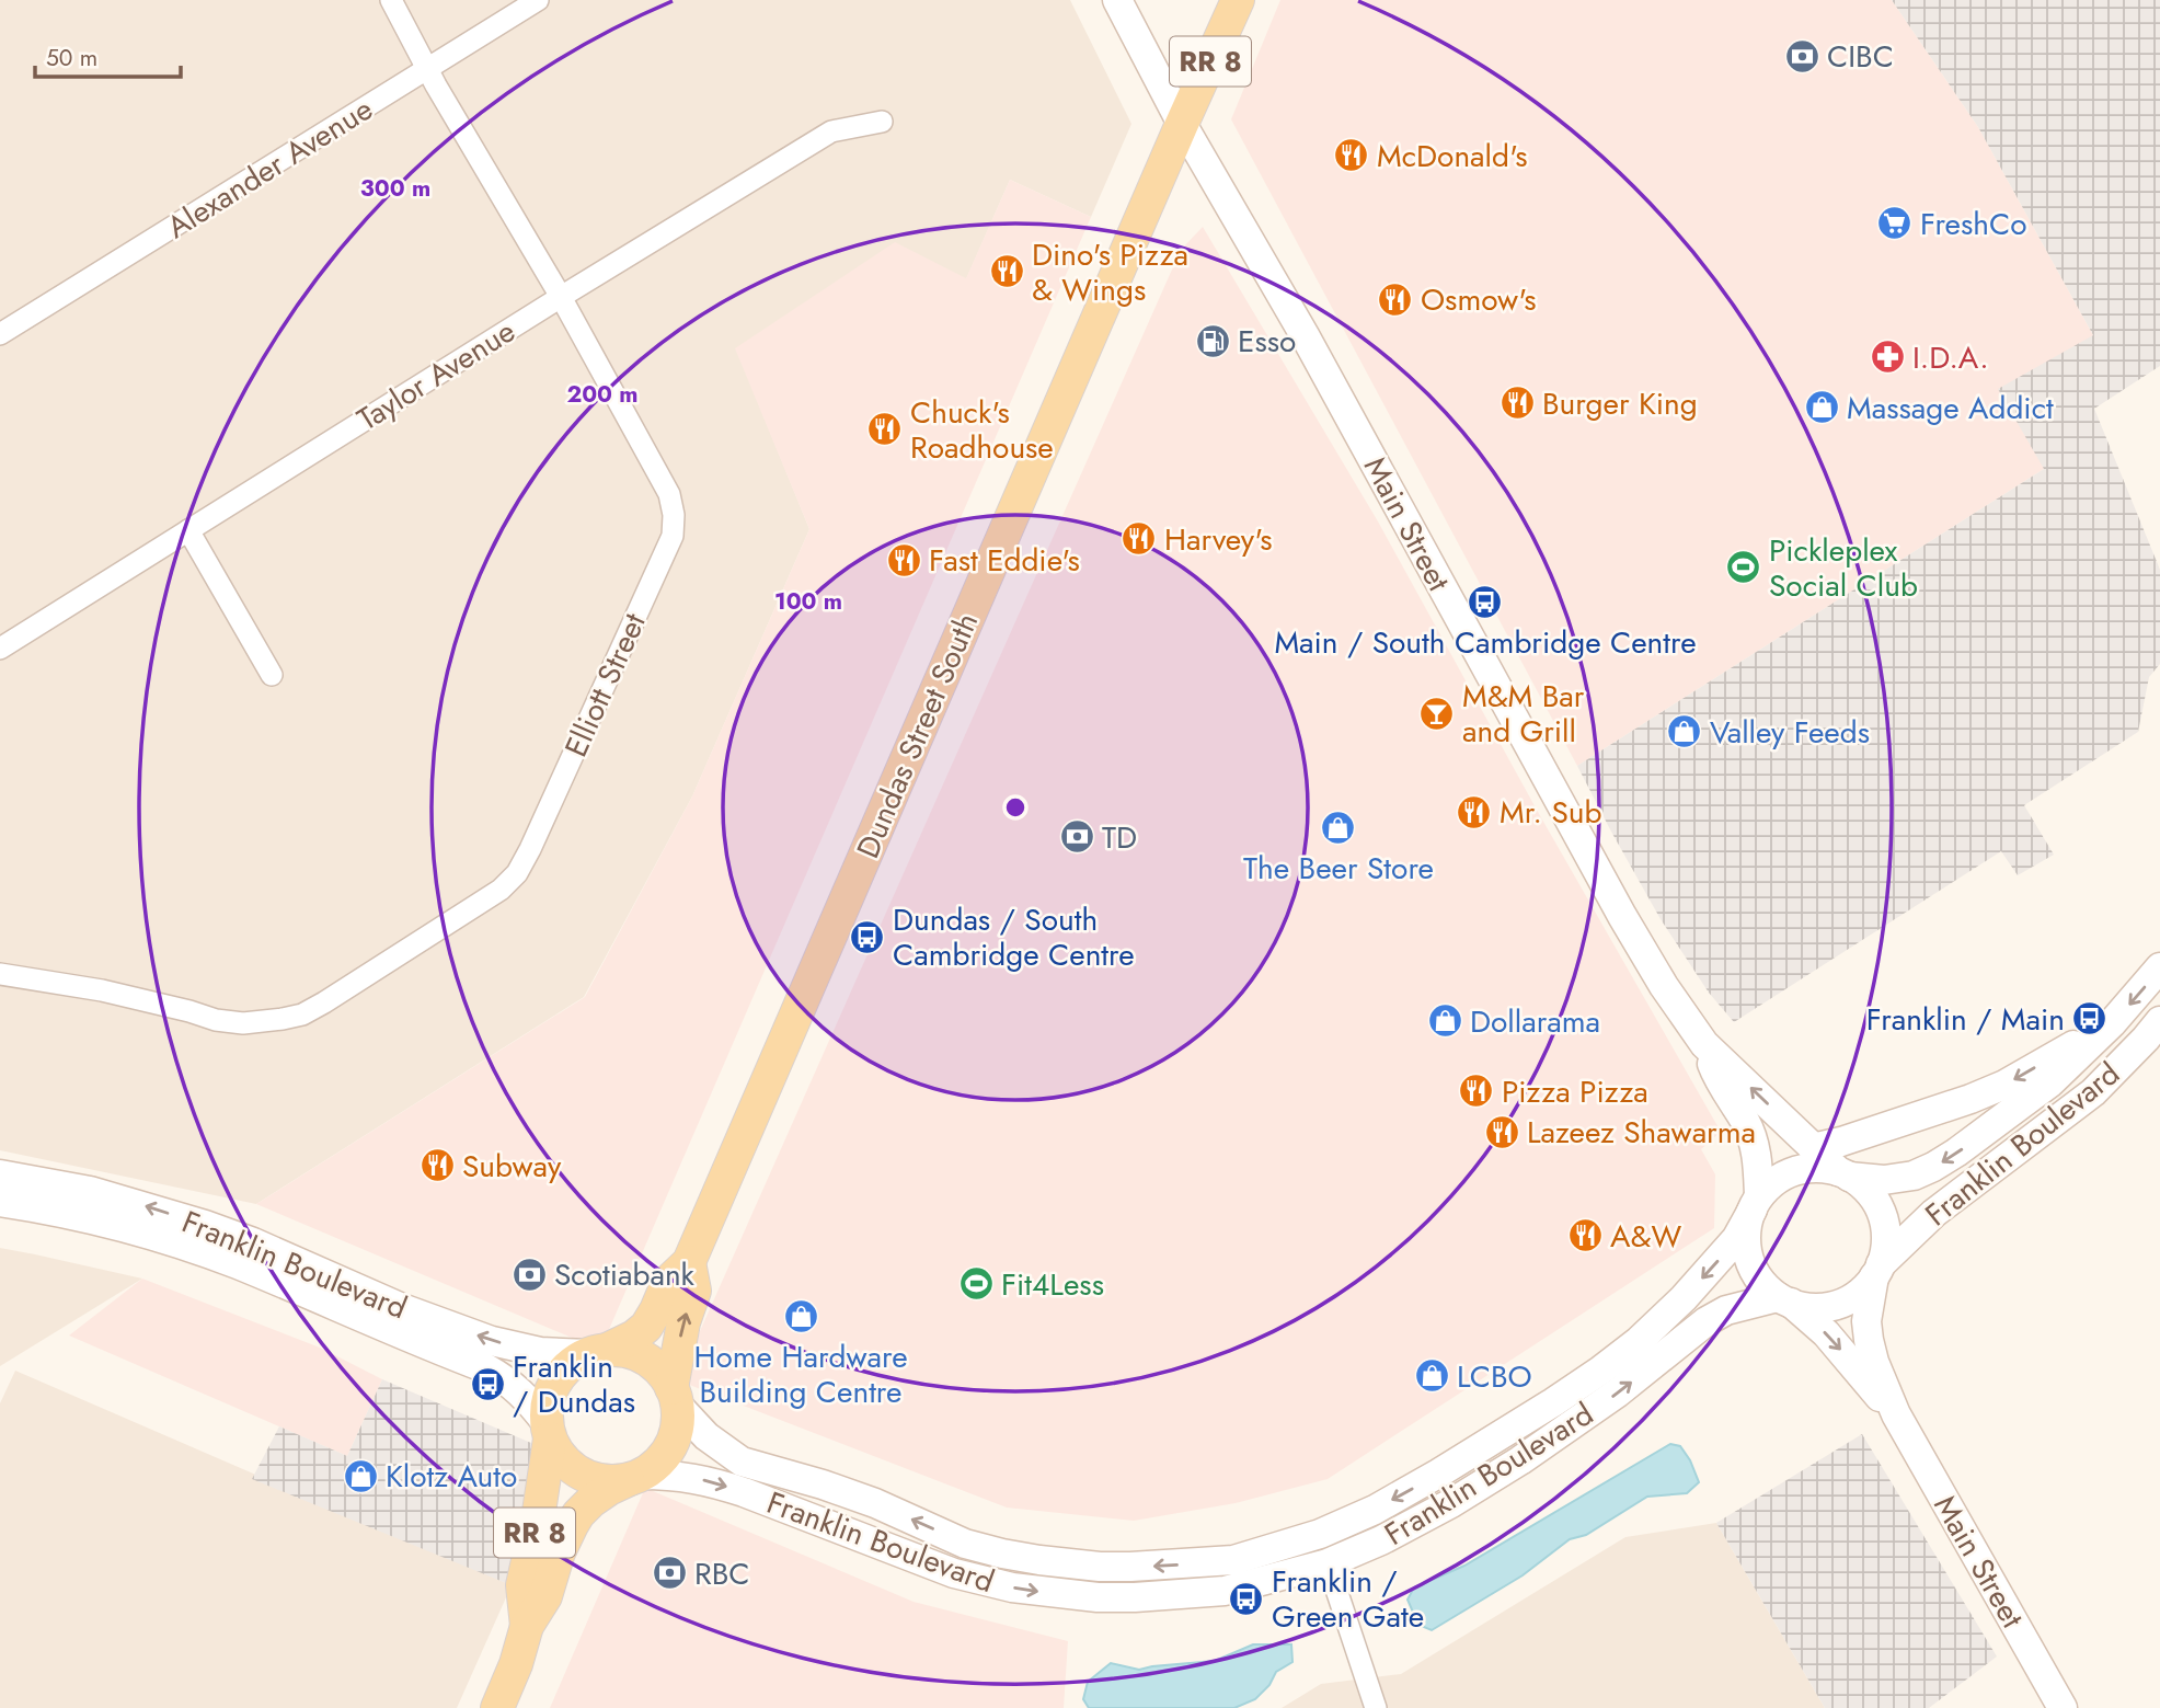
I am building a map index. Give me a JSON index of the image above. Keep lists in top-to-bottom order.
{
  "streets": {
    "main road": [
      "RR 8",
      "Main Street",
      "Dundas Street South",
      "Franklin Boulevard"
    ],
    "street": ["Alexander Avenue", "Taylor Avenue", "Elliott Street"]
  },
  "crossings": [
    ["RR 8", "Main Street"],
    ["RR 8", "Dundas Street South"],
    ["RR 8", "Franklin Boulevard"],
    ["Alexander Avenue", "Elliott Street"],
    ["Taylor Avenue", "Elliott Street"],
    ["Main Street", "Dundas Street South"],
    ["Main Street", "Franklin Boulevard"],
    ["Dundas Street South", "Franklin Boulevard"]
  ],
  "places": {
    "bank": [
      "CIBC",
      "TD",
      "Scotiabank",
      "RBC"
    ],
    "restaurant": [
      "McDonald's",
      "Dino's Pizza & Wings",
      "Osmow's",
      "Burger King",
      "Chuck's Roadhouse",
      "Harvey's",
      "Fast Eddie's",
      "Mr. Sub",
      "Pizza Pizza",
      "Lazeez Shawarma",
      "Subway",
      "A&W"
    ],
    "supermarket": ["FreshCo"],
    "fuel station": ["Esso"],
    "pharmacy": ["I.D.A."],
    "shop": [
      "Massage Addict",
      "Valley Feeds",
      "The Beer Store",
      "Dollarama",
      "Home Hardware Building Centre",
      "LCBO",
      "Klotz Auto"
    ],
    "sports": ["Pickleplex Social Club", "Fit4Less"],
    "bus stop": [
      "Main / South Cambridge Centre",
      "Dundas / South Cambridge Centre",
      "Franklin / Main",
      "Franklin / Dundas",
      "Franklin / Green Gate"
    ],
    "bar": ["M&M Bar and Grill"]
  },
  "scale_bar": "50 m",
  "rings": ["300 m", "200 m", "100 m"]
}
